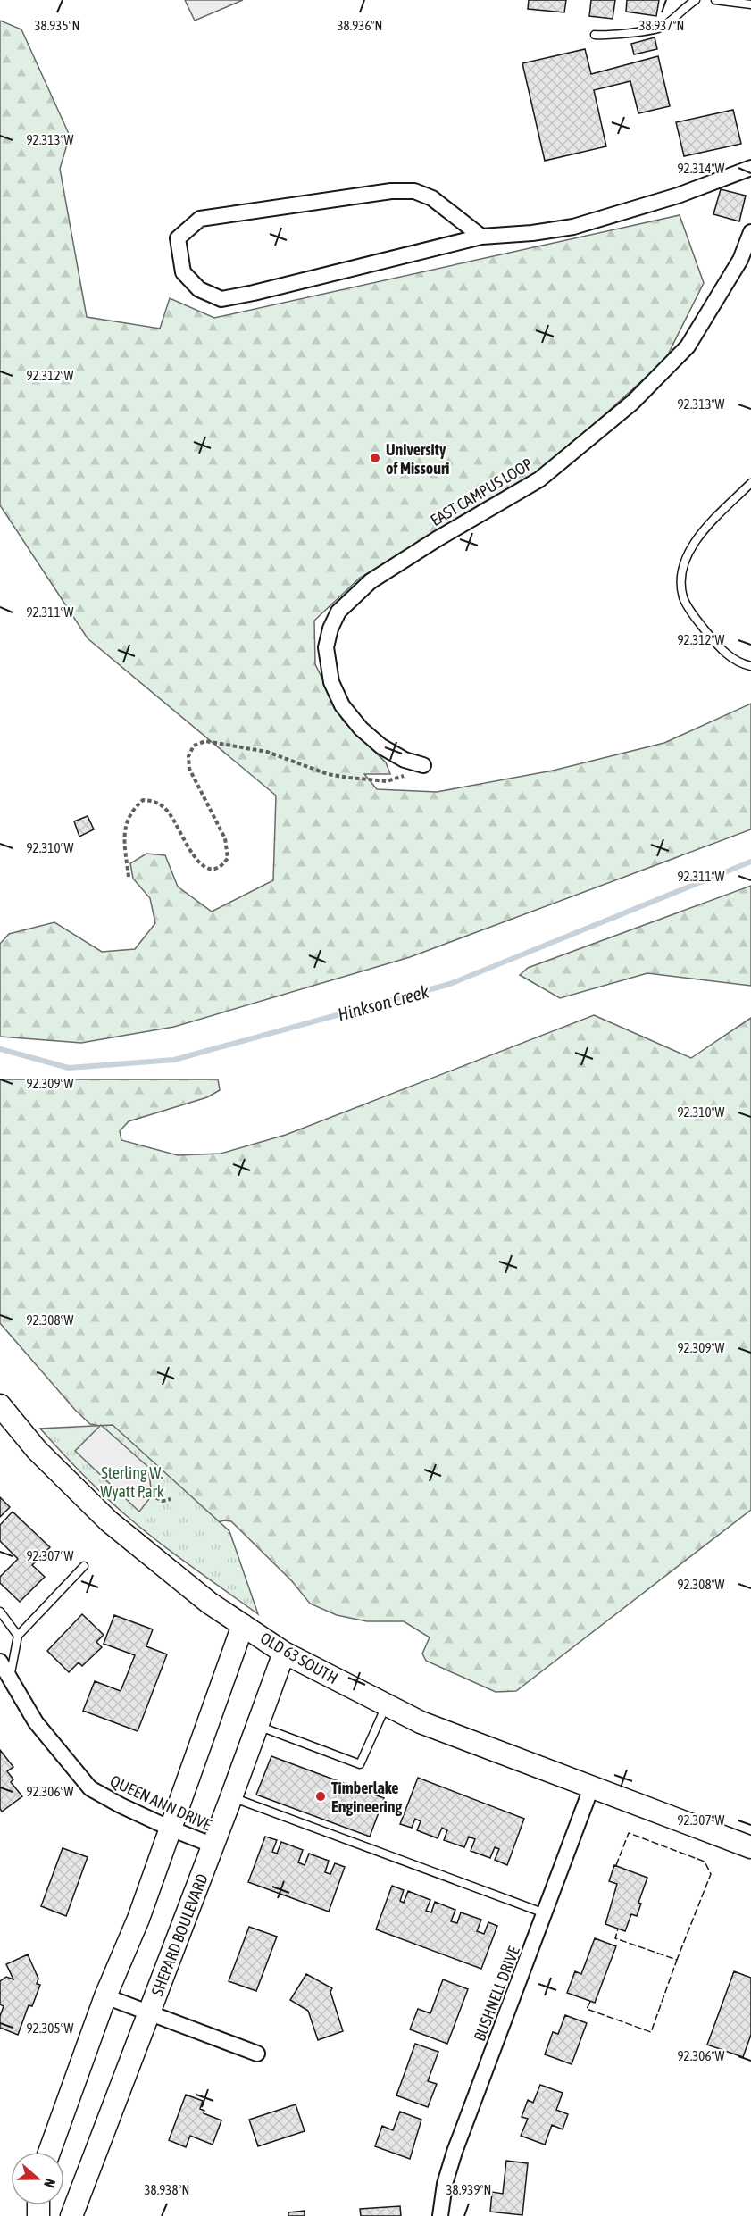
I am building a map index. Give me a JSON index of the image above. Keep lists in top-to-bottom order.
{
  "streets": {
    "street": [
      "EAST CAMPUS LOOP",
      "OLD 63 SOUTH",
      "QUEEN ANN DRIVE",
      "SHEPARD BOULEVARD",
      "BUSHNELL DRIVE"
    ]
  },
  "crossings": [
    ["OLD 63 SOUTH", "SHEPARD BOULEVARD"],
    ["OLD 63 SOUTH", "BUSHNELL DRIVE"],
    ["QUEEN ANN DRIVE", "SHEPARD BOULEVARD"]
  ],
  "water": ["Hinkson Creek"],
  "parks": ["Sterling W. Wyatt Park"],
  "places": ["University of Missouri", "Timberlake Engineering"],
  "north": "right",
  "coordinates": [
    "38.935°N",
    "38.936°N",
    "38.937°N",
    "92.313°W",
    "92.314°W",
    "92.312°W",
    "92.311°W",
    "92.310°W",
    "92.309°W",
    "92.308°W",
    "92.307°W",
    "92.306°W",
    "92.305°W",
    "38.938°N",
    "38.939°N"
  ]
}
